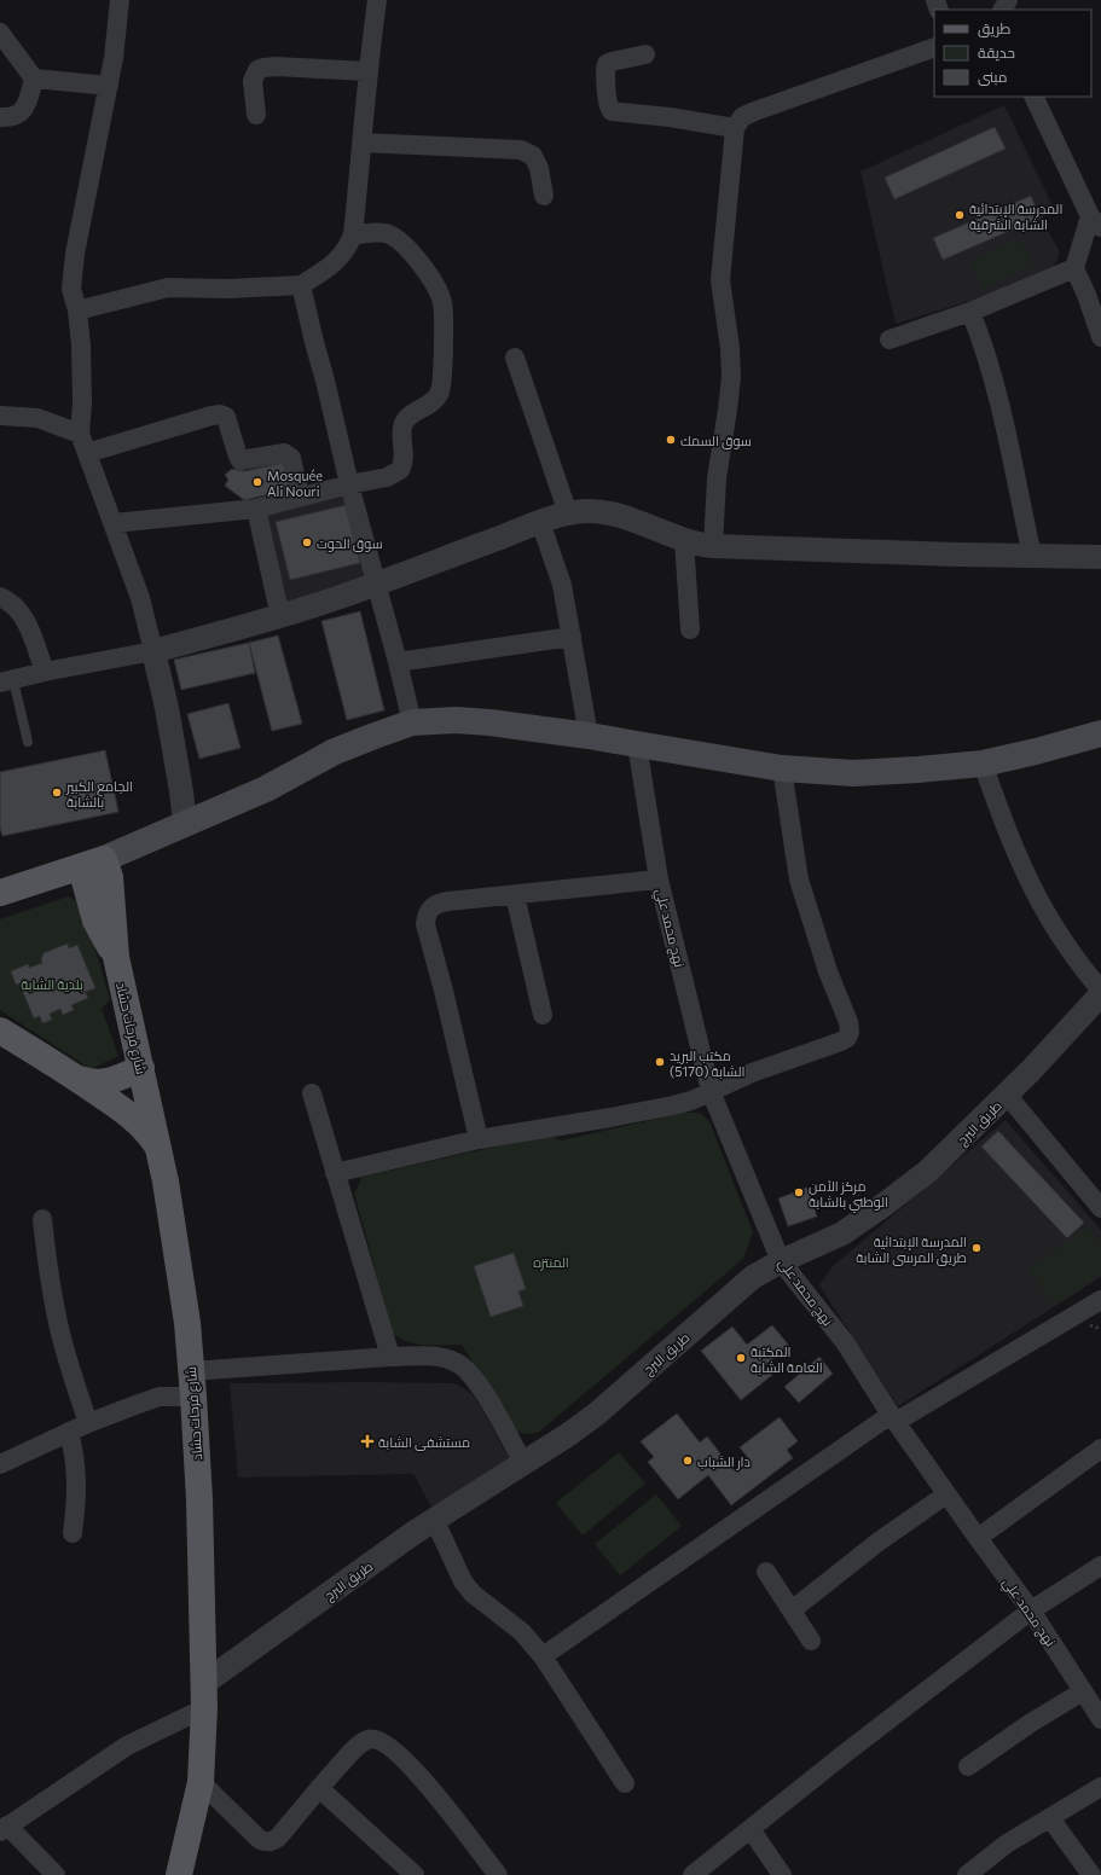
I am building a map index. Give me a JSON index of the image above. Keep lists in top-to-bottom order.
{
  "streets": {
    "main road": ["شارع فرحات حشاد"],
    "street": ["نهج محمد علي", "طريق البرج"]
  },
  "crossings": [
    ["نهج محمد علي", "طريق البرج"],
    ["شارع فرحات حشاد", "طريق البرج"]
  ],
  "parks": ["بلدية الشابة", "المنتزه"],
  "places": {
    "other": [
      "المدرسة الإبتدائية الشابة الشرقية",
      "سوق السمك",
      "Mosquée Ali Nouri",
      "سوق الحوت",
      "الجامع الكبير بالشابة",
      "مكتب البريد الشابة (5170)",
      "مركز الأمن الوطني بالشابة",
      "المدرسة الإبتدائية طريق المرسى الشابة",
      "المكتبة العامة الشابة",
      "دار الشباب"
    ],
    "health": ["مستشفى الشابة"]
  },
  "legend": ["طريق", "حديقة", "مبنى"]
}
